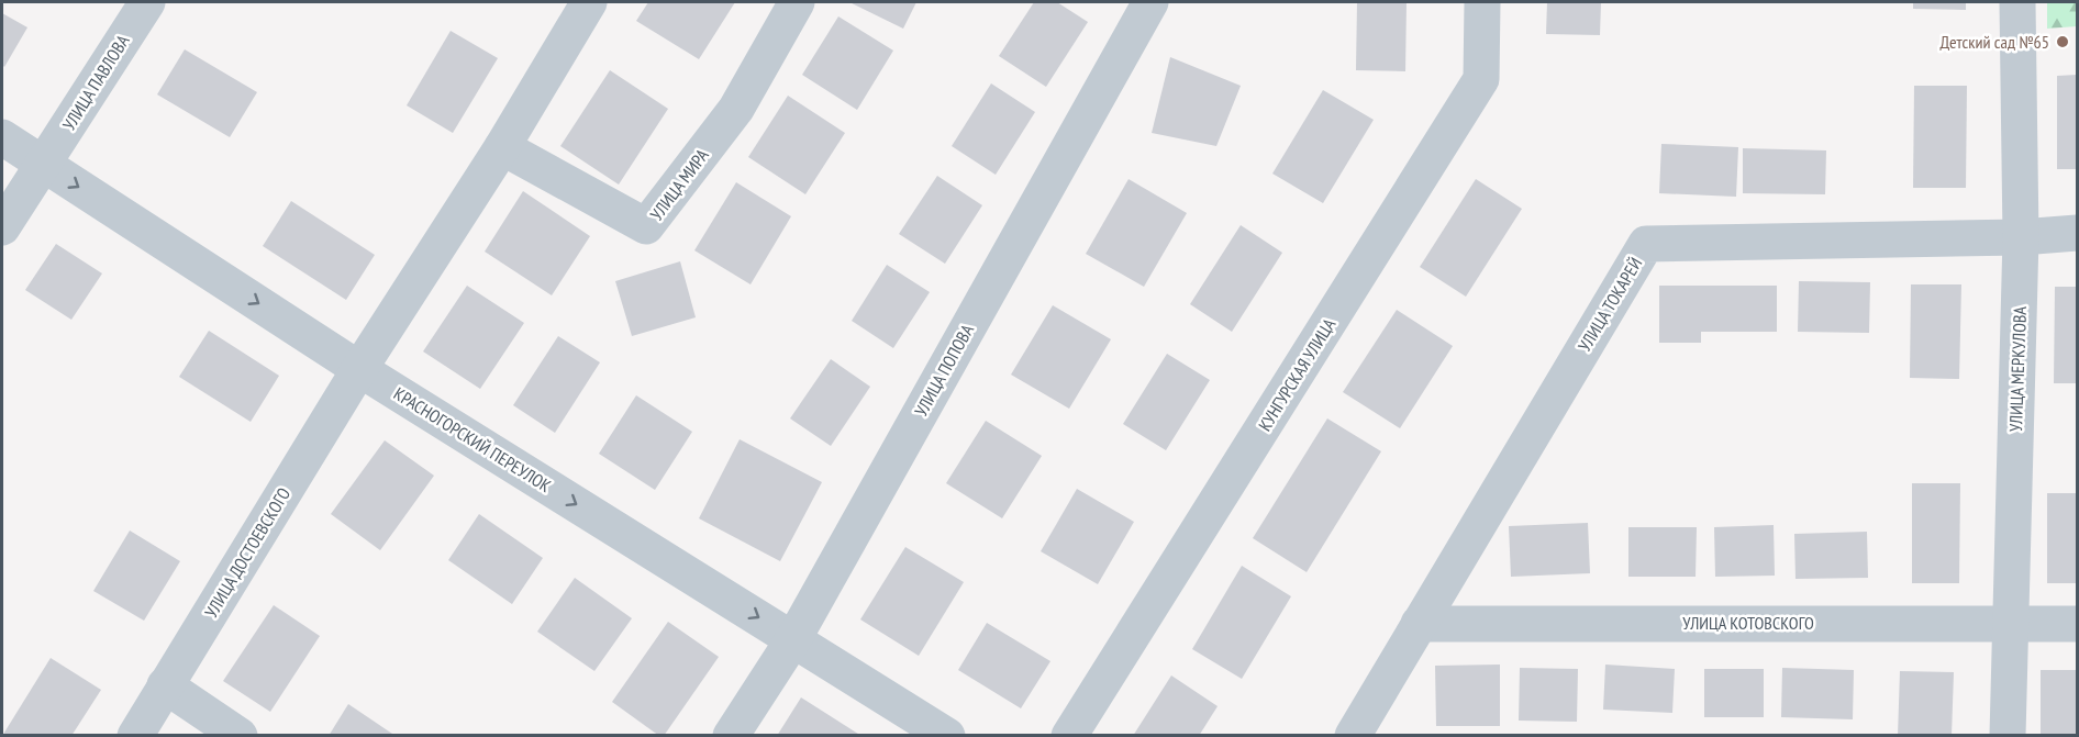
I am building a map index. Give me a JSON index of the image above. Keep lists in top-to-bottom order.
{
  "streets": {
    "street": [
      "УЛИЦА ПАВЛОВА",
      "УЛИЦА МИРА",
      "УЛИЦА ТОКАРЕЙ",
      "УЛИЦА МЕРКУЛОВА",
      "УЛИЦА ПОПОВА",
      "КУНГУРСКАЯ УЛИЦА",
      "КРАСНОГОРСКИЙ ПЕРЕУЛОК",
      "УЛИЦА ДОСТОЕВСКОГО",
      "УЛИЦА КОТОВСКОГО"
    ]
  },
  "crossings": [
    ["УЛИЦА ПАВЛОВА", "КРАСНОГОРСКИЙ ПЕРЕУЛОК"],
    ["УЛИЦА ТОКАРЕЙ", "УЛИЦА МЕРКУЛОВА"],
    ["УЛИЦА ТОКАРЕЙ", "УЛИЦА КОТОВСКОГО"],
    ["УЛИЦА МЕРКУЛОВА", "УЛИЦА КОТОВСКОГО"],
    ["УЛИЦА ПОПОВА", "КРАСНОГОРСКИЙ ПЕРЕУЛОК"],
    ["КРАСНОГОРСКИЙ ПЕРЕУЛОК", "УЛИЦА ДОСТОЕВСКОГО"]
  ],
  "one_way": ["КРАСНОГОРСКИЙ ПЕРЕУЛОК"],
  "places": ["Детский сад №65"]
}
